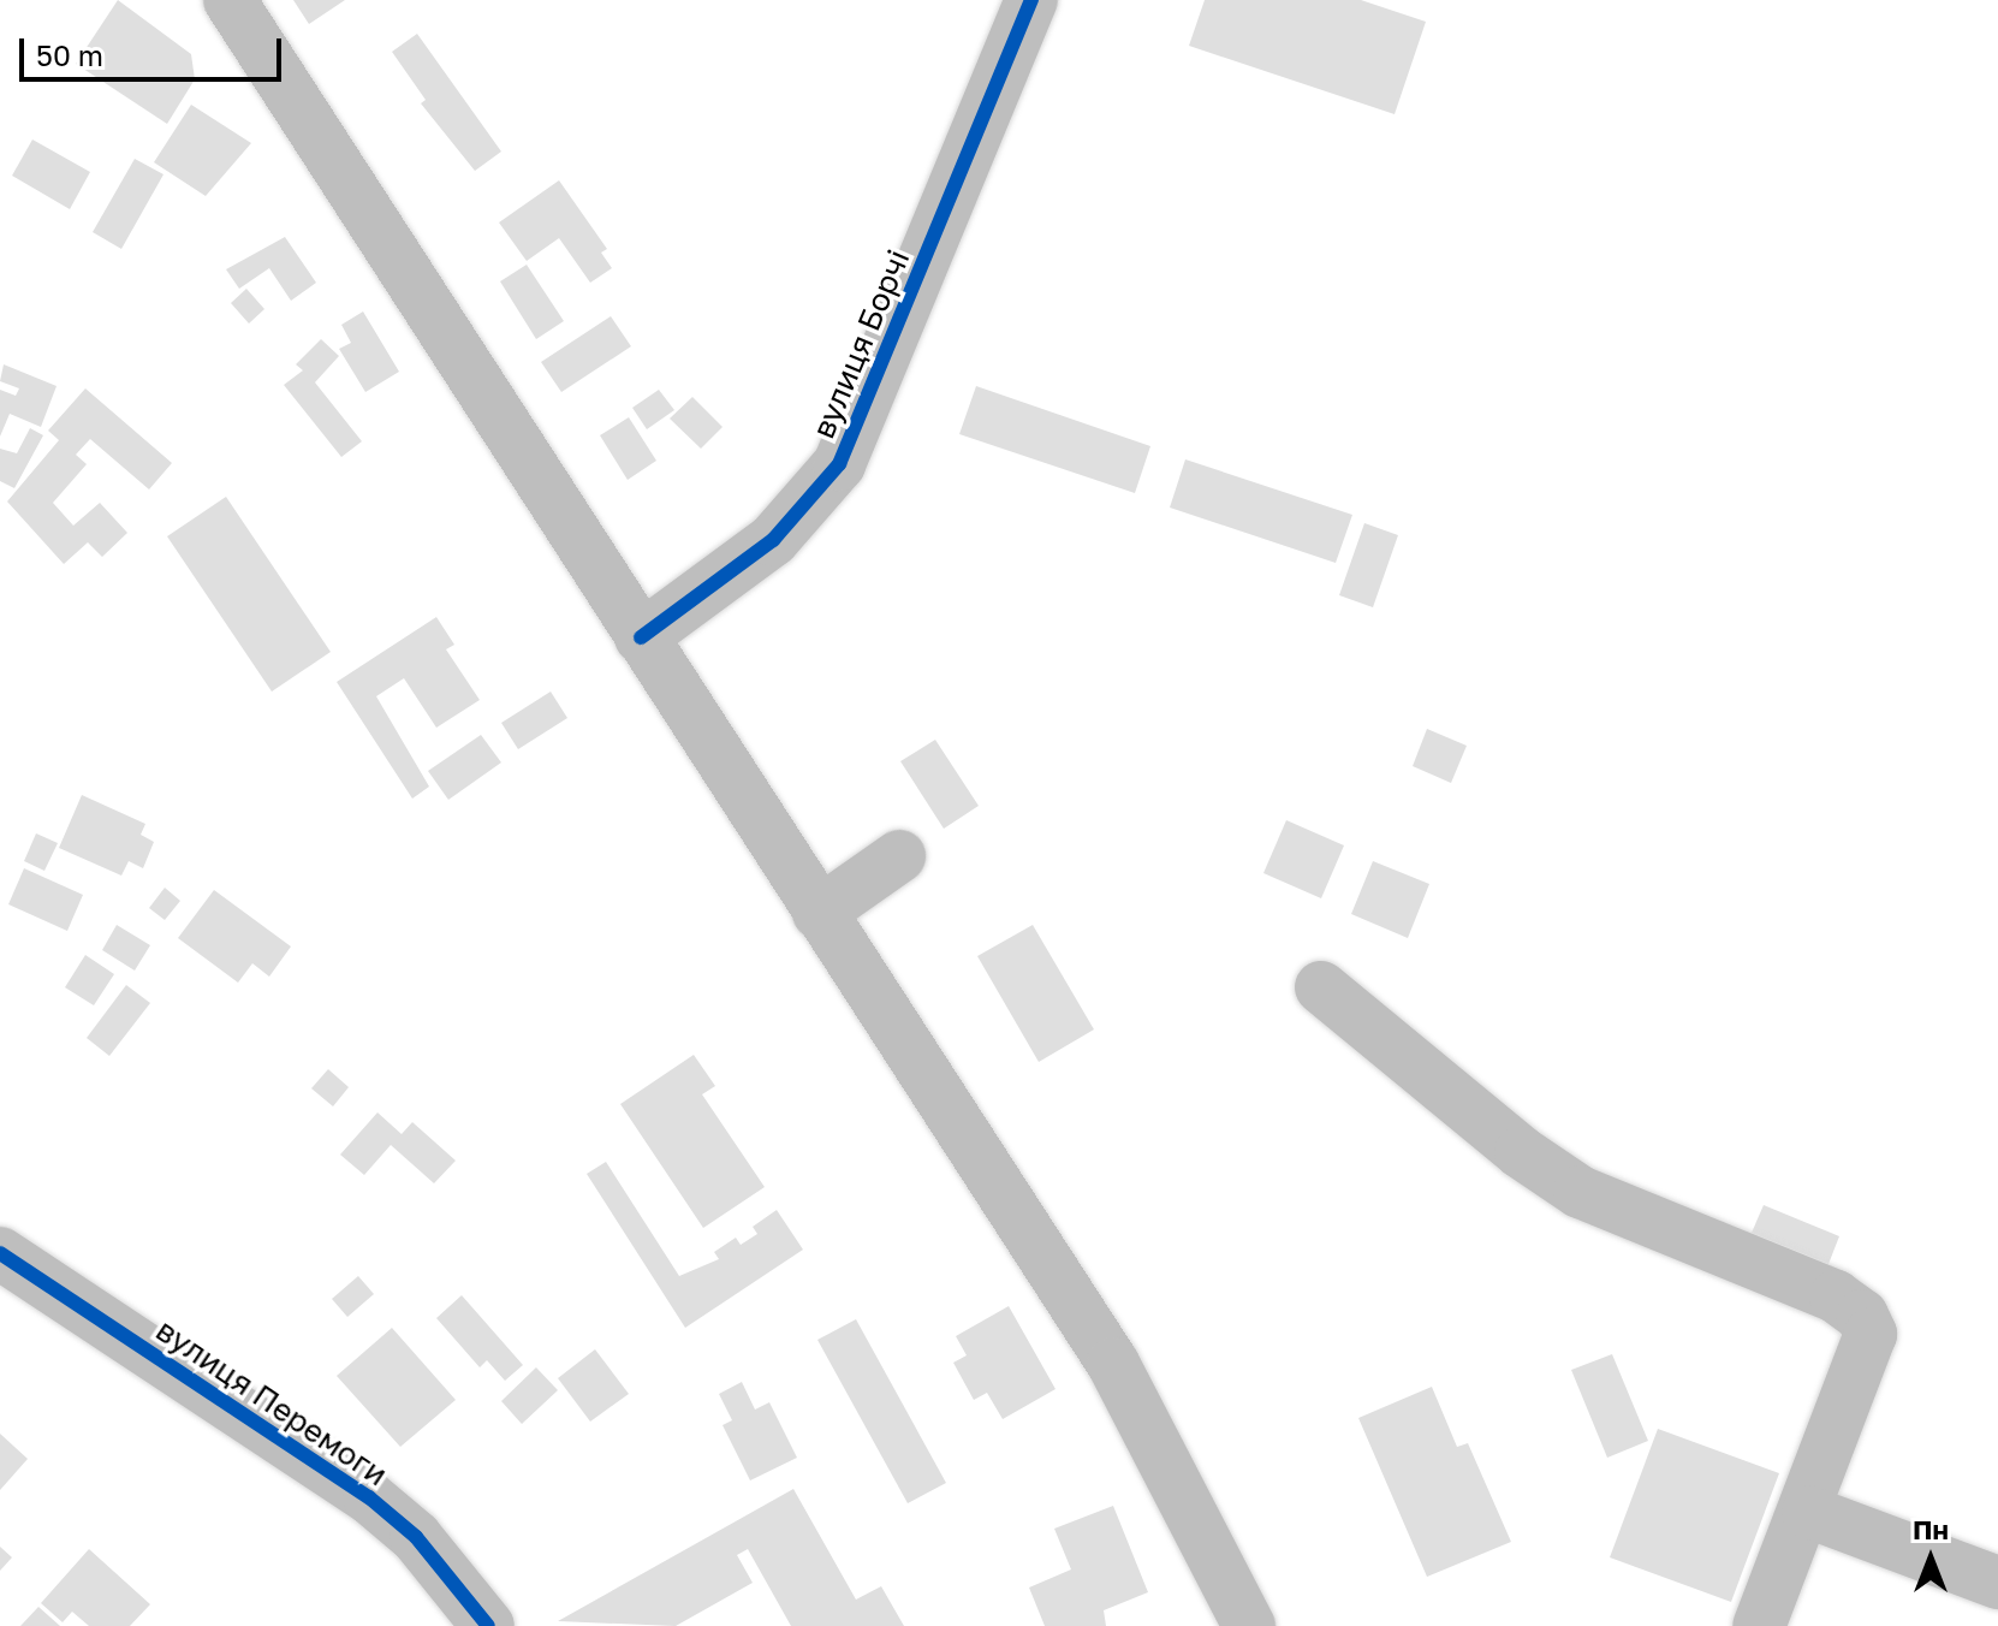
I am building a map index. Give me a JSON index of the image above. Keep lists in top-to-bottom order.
{
  "streets": {
    "main road": ["вулиця Борчі", "вулиця Перемоги"]
  },
  "scale_bar": "50 m",
  "north": "top"
}
